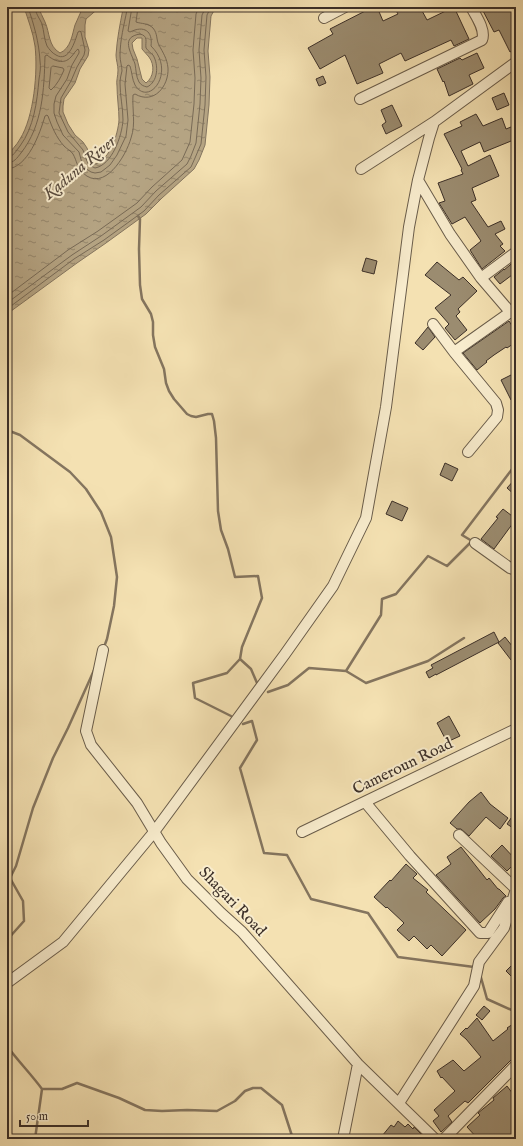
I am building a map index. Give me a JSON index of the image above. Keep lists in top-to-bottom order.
{
  "streets": {
    "street": ["Cameroun Road", "Shagari Road"]
  },
  "water": ["Kaduna River"],
  "scale_bar": "50 m"
}
